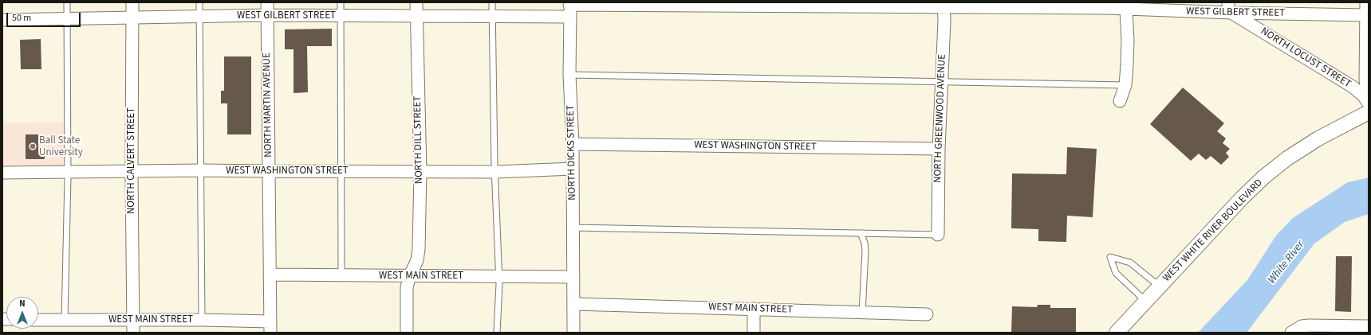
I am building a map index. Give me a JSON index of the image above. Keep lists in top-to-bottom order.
{
  "streets": {
    "street": [
      "WEST GILBERT STREET",
      "NORTH LOCUST STREET",
      "NORTH MARTIN AVENUE",
      "NORTH GREENWOOD AVENUE",
      "NORTH DILL STREET",
      "WEST WASHINGTON STREET",
      "NORTH DICKS STREET",
      "NORTH CALVERT STREET",
      "WEST WHITE RIVER BOULEVARD",
      "WEST MAIN STREET"
    ]
  },
  "crossings": [
    ["WEST GILBERT STREET", "NORTH LOCUST STREET"],
    ["WEST GILBERT STREET", "NORTH MARTIN AVENUE"],
    ["WEST GILBERT STREET", "NORTH GREENWOOD AVENUE"],
    ["WEST GILBERT STREET", "NORTH DILL STREET"],
    ["WEST GILBERT STREET", "NORTH DICKS STREET"],
    ["WEST GILBERT STREET", "NORTH CALVERT STREET"],
    ["NORTH MARTIN AVENUE", "WEST WASHINGTON STREET"],
    ["NORTH MARTIN AVENUE", "WEST MAIN STREET"],
    ["NORTH GREENWOOD AVENUE", "WEST WASHINGTON STREET"],
    ["NORTH DILL STREET", "WEST WASHINGTON STREET"],
    ["NORTH DILL STREET", "WEST MAIN STREET"],
    ["WEST WASHINGTON STREET", "NORTH DICKS STREET"],
    ["WEST WASHINGTON STREET", "NORTH CALVERT STREET"],
    ["NORTH DICKS STREET", "WEST MAIN STREET"],
    ["NORTH CALVERT STREET", "WEST MAIN STREET"]
  ],
  "water": ["White River"],
  "places": ["Ball State University"],
  "scale_bar": "50 m",
  "north": "top"
}
